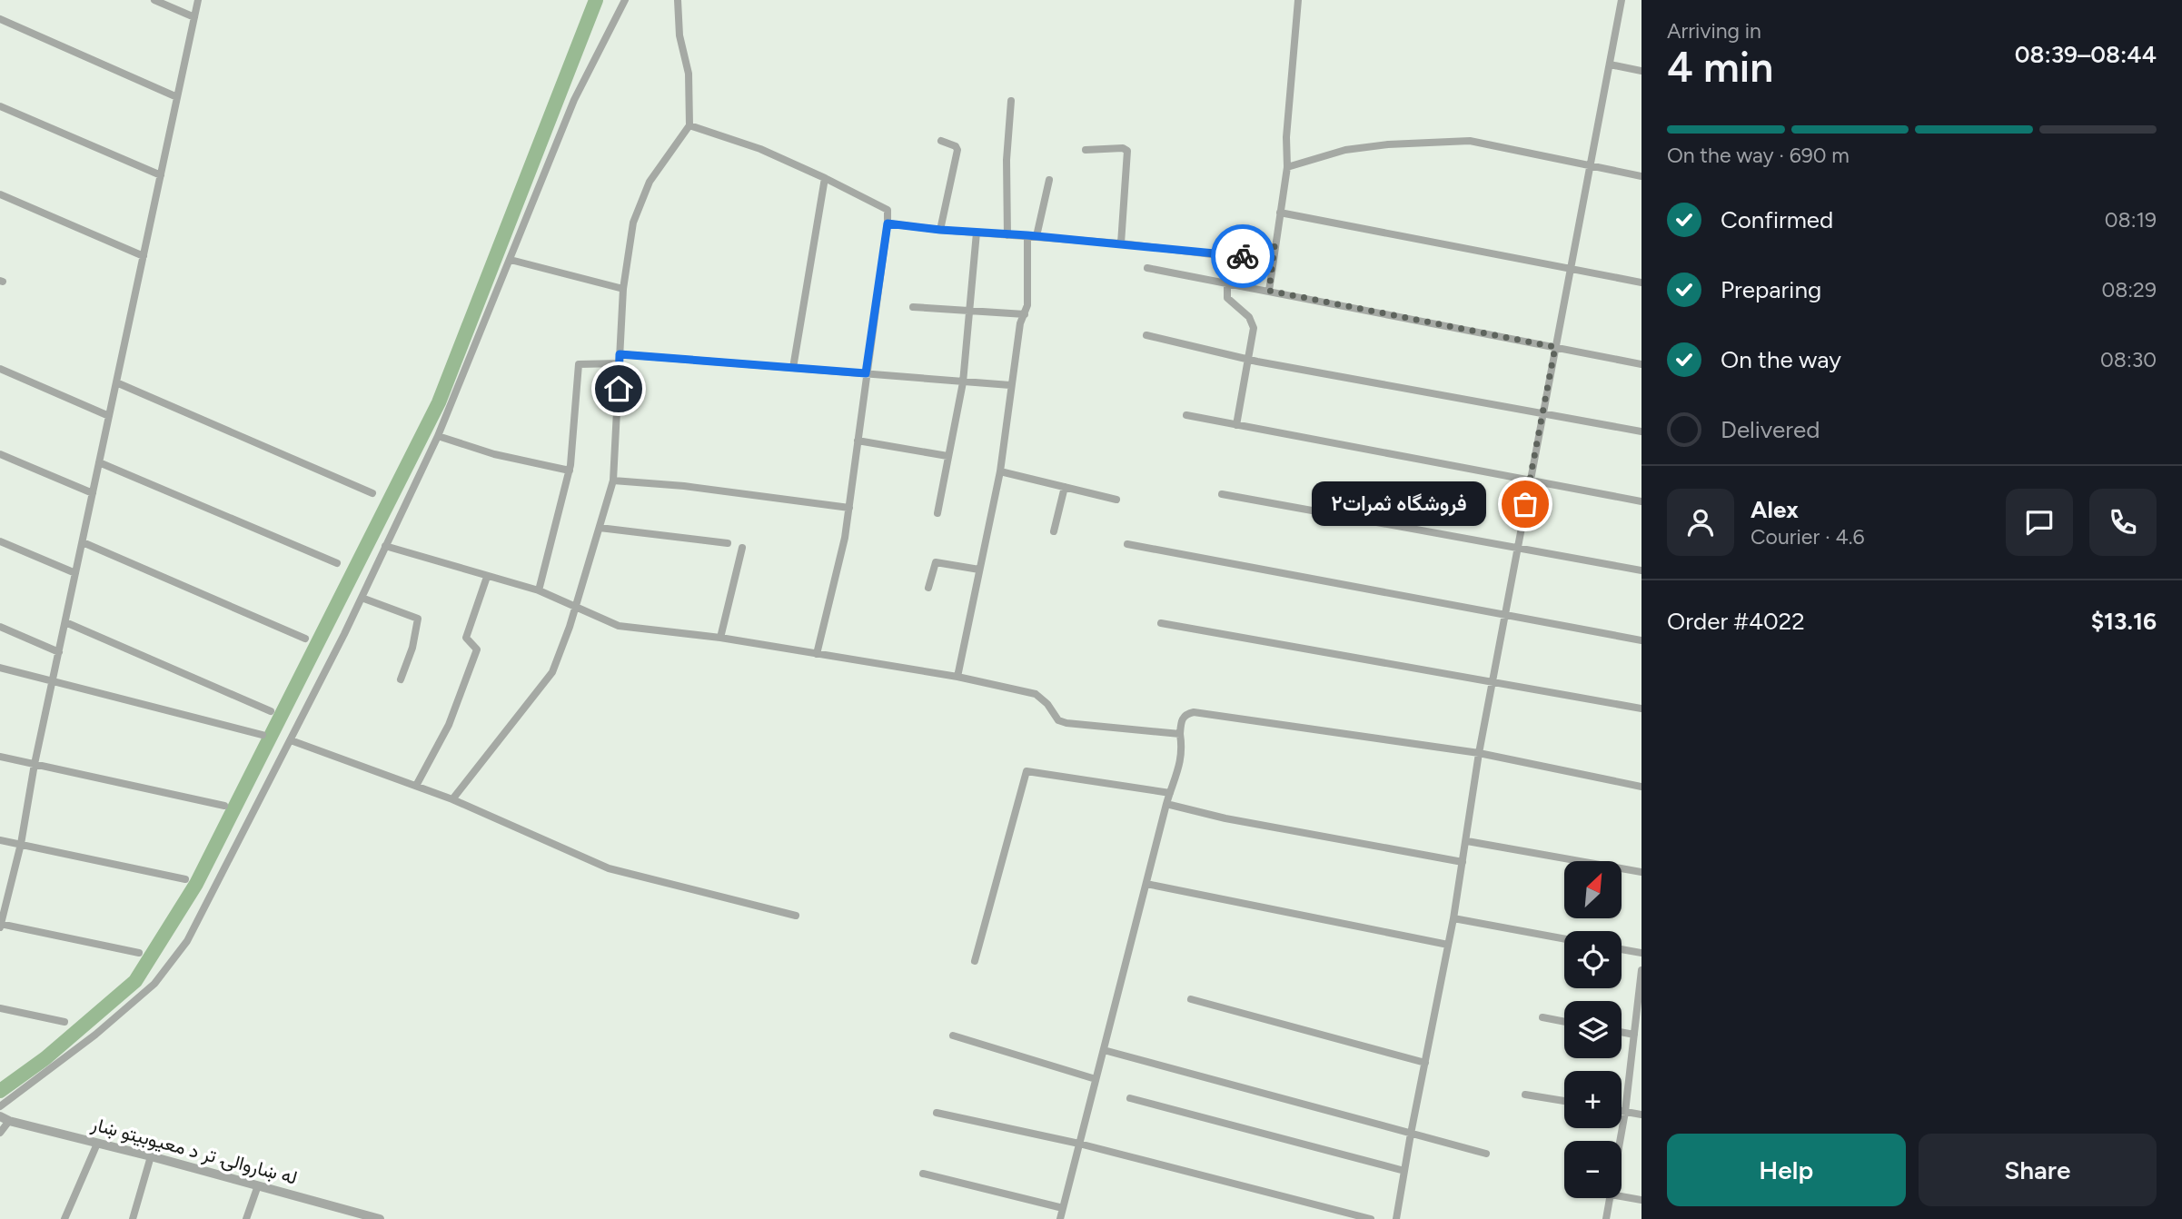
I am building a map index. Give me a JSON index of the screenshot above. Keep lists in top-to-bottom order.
{
  "streets": {
    "street": ["له ښاروالۍ تر د معیوبیتو ښار"]
  },
  "places": ["فروشگاه ثمرات٢"],
  "north": "top right",
  "page": {
    "heading": ["4 min", "Arriving in", "08:39–08:44"],
    "panel": [
      "Alex",
      "Courier · 4.6",
      "Order #4022",
      "$13.16"
    ],
    "bar": "On the way · 690 m",
    "list": [
      ["Confirmed", "08:19"],
      ["Preparing", "08:29"],
      ["On the way", "08:30"],
      "Delivered"
    ],
    "bubble": "فروشگاه ثمرات٢",
    "map_buttons": ["+", "−"],
    "buttons": ["Help", "Share"]
  }
}
